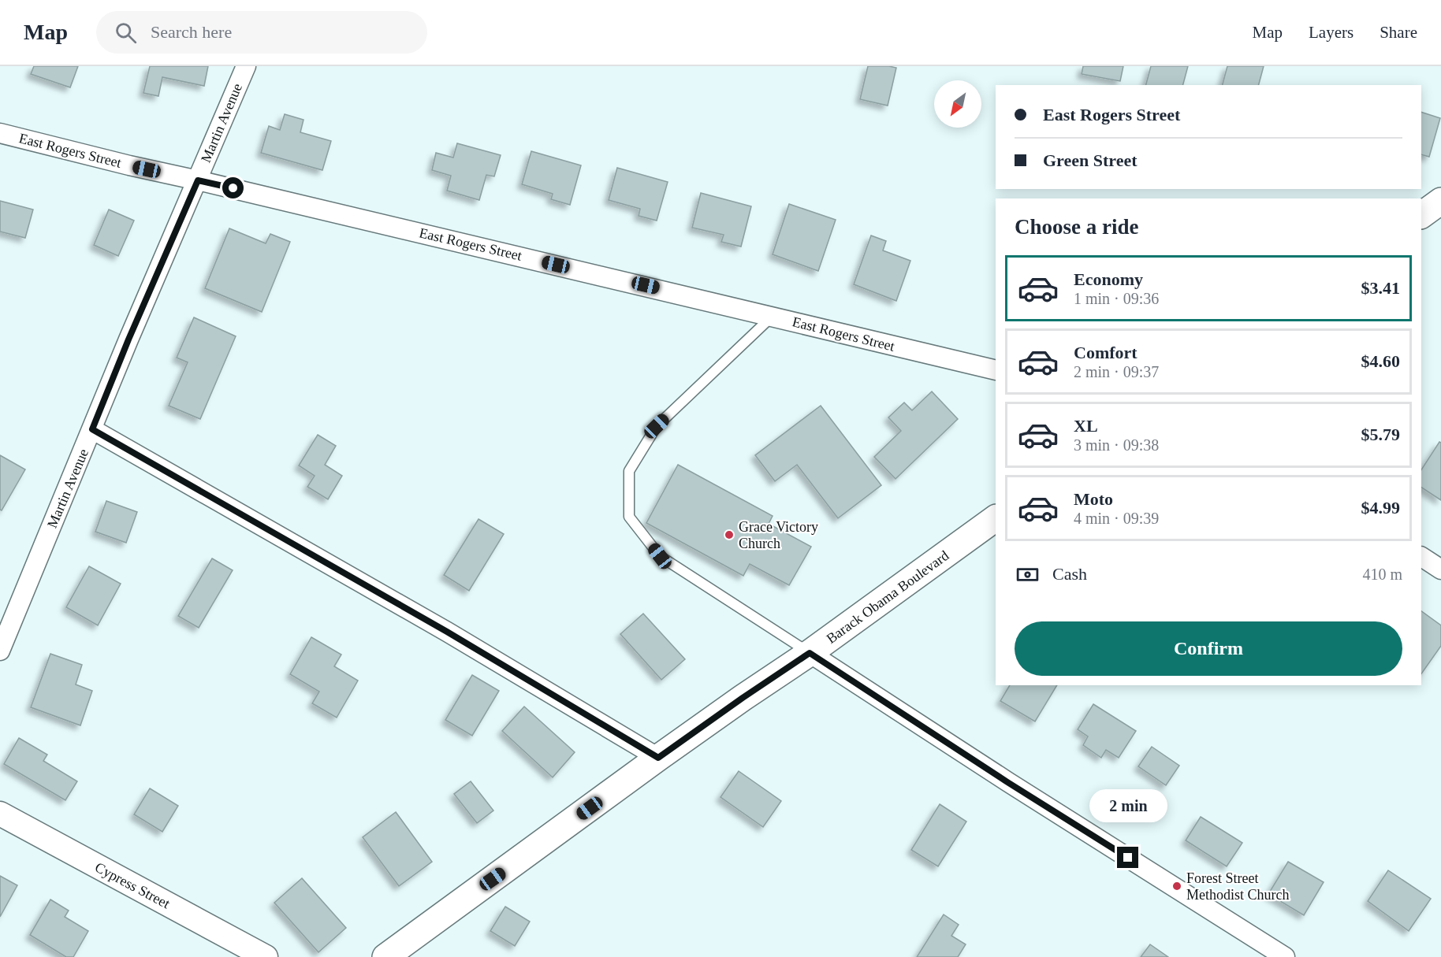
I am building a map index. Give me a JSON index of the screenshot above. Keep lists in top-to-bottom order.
{
  "streets": {
    "main road": ["Barack Obama Boulevard"],
    "street": ["Martin Avenue", "East Rogers Street", "Cypress Street"]
  },
  "crossings": [
    ["Martin Avenue", "East Rogers Street"]
  ],
  "places": ["Grace Victory Church", "Forest Street Methodist Church"],
  "north": "bottom left",
  "page": {
    "header": "Map",
    "search": "Search here",
    "nav": ["Map", "Layers", "Share"],
    "banner": ["East Rogers Street", "Green Street"],
    "heading": "Choose a ride",
    "list": [
      {
        "name": "Economy",
        "note": "1 min · 09:36",
        "value": "$3.41"
      },
      {
        "name": "Comfort",
        "note": "2 min · 09:37",
        "value": "$4.60"
      },
      {
        "name": "XL",
        "note": "3 min · 09:38",
        "value": "$5.79"
      },
      {
        "name": "Moto",
        "note": "4 min · 09:39",
        "value": "$4.99"
      }
    ],
    "pay": ["Cash", "410 m"],
    "buttons": "Confirm",
    "bubble": "2 min"
  }
}
